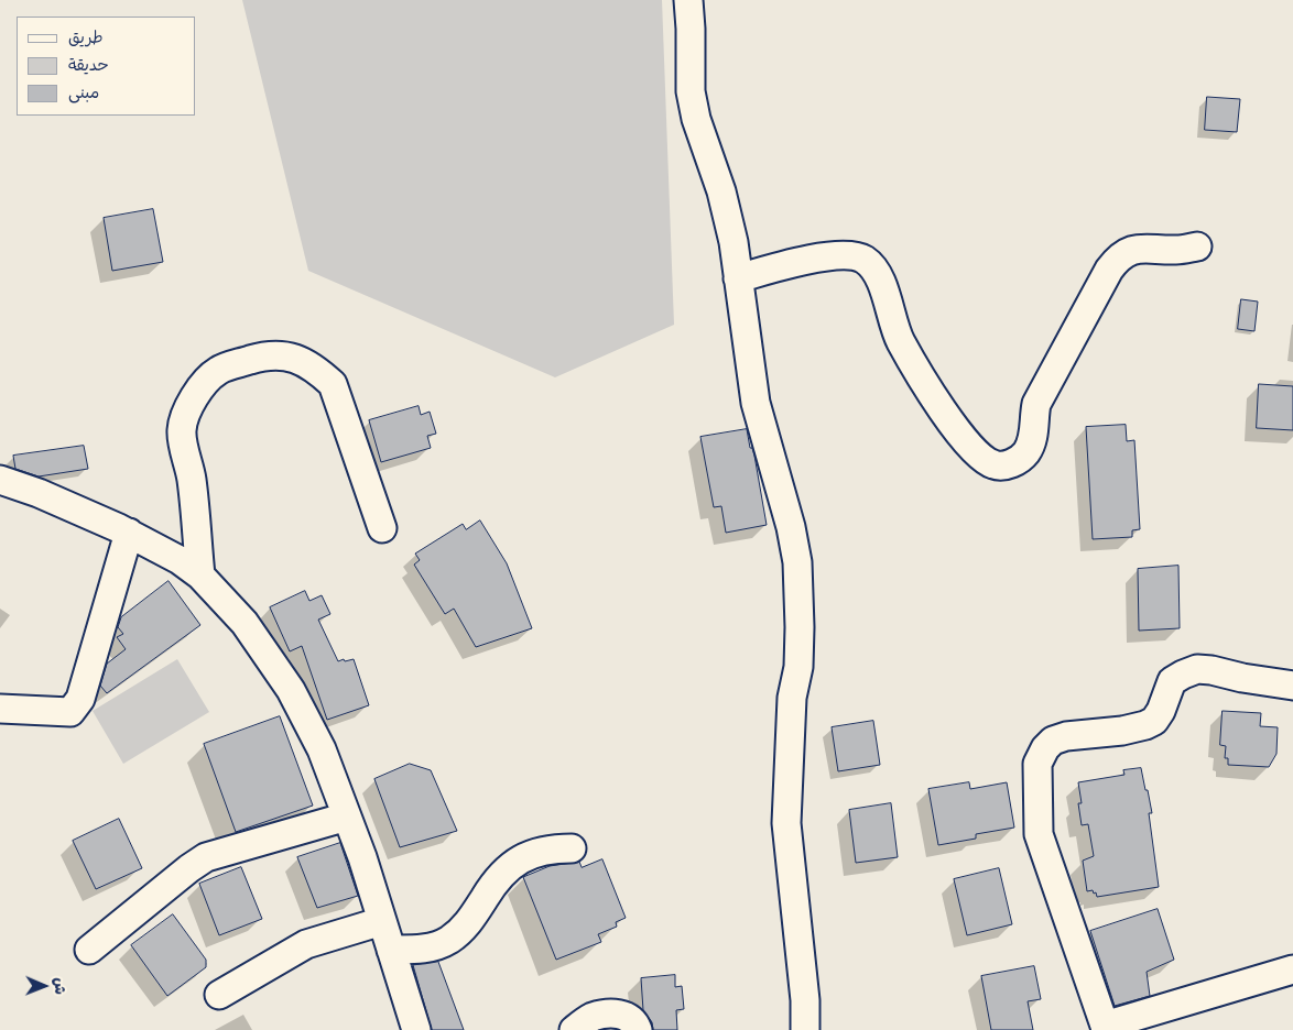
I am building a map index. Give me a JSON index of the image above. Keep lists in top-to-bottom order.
{
  "legend": ["طريق", "حديقة", "مبنى"],
  "north": "right"
}
